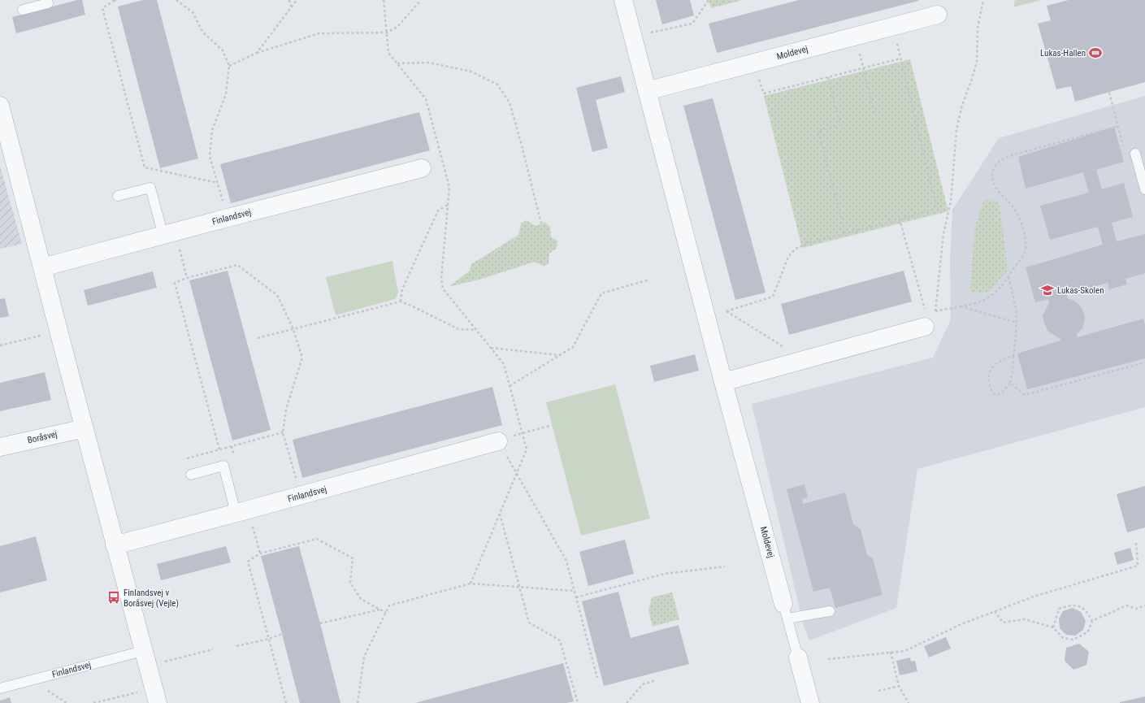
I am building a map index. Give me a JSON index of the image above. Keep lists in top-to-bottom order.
{
  "streets": {
    "street": ["Moldevej", "Finlandsvej", "Boråsvej"]
  },
  "places": {
    "sports": ["Lukas-Hallen"],
    "school or university": ["Lukas-Skolen"],
    "bus stop": ["Finlandsvej v Boråsvej (Vejle)"]
  }
}
